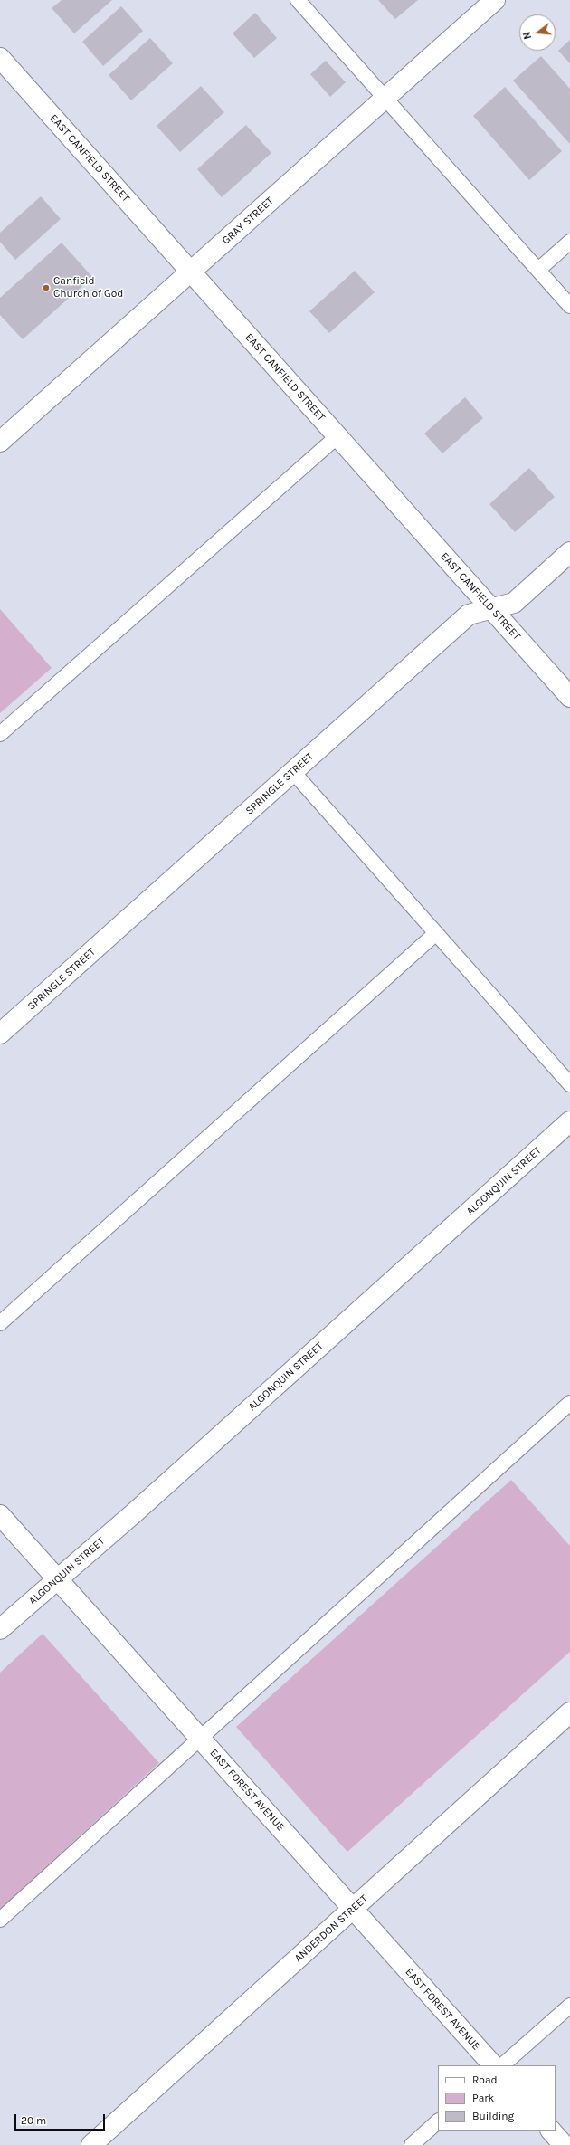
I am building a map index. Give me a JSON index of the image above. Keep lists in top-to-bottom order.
{
  "streets": {
    "street": [
      "EAST CANFIELD STREET",
      "GRAY STREET",
      "SPRINGLE STREET",
      "ALGONQUIN STREET",
      "EAST FOREST AVENUE",
      "ANDERDON STREET"
    ]
  },
  "crossings": [
    ["EAST CANFIELD STREET", "GRAY STREET"],
    ["EAST CANFIELD STREET", "SPRINGLE STREET"],
    ["ALGONQUIN STREET", "EAST FOREST AVENUE"],
    ["EAST FOREST AVENUE", "ANDERDON STREET"]
  ],
  "places": ["Canfield Church of God"],
  "legend": ["Road", "Park", "Building"],
  "scale_bar": "20 m",
  "north": "left"
}
